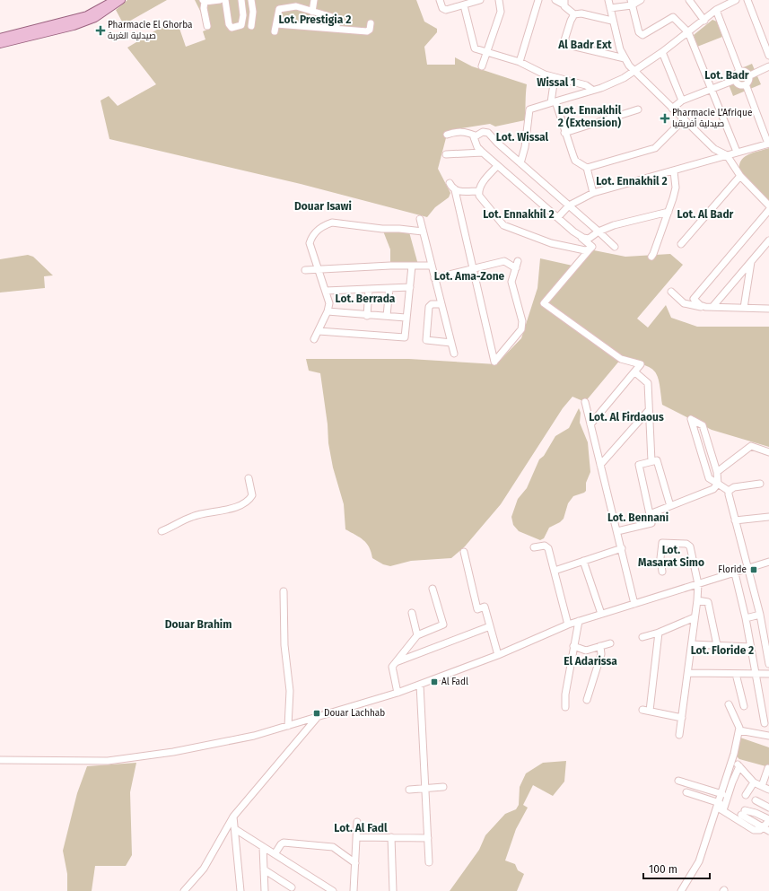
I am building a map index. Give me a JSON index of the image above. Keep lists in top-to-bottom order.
{
  "districts": [
    "Lot. Prestigia 2",
    "Al Badr Ext",
    "Lot. Badr",
    "Wissal 1",
    "Lot. Ennakhil 2 (Extension)",
    "Lot. Wissal",
    "Lot. Ennakhil 2",
    "Douar Isawi",
    "Lot. Ennakhil 2",
    "Lot. Al Badr",
    "Lot. Ama-Zone",
    "Lot. Berrada",
    "Lot. Al Firdaous",
    "Lot. Bennani",
    "Lot. Masarat Simo",
    "Douar Brahim",
    "Lot. Floride 2",
    "El Adarissa",
    "Lot. Al Fadl"
  ],
  "places": {
    "health": ["Pharmacie El Ghorba صيدلية الغربة", "Pharmacie L'Afrique صيدلية أفريقيا"],
    "transit": ["Floride", "Al Fadl", "Douar Lachhab"]
  },
  "scale_bar": "100 m"
}
